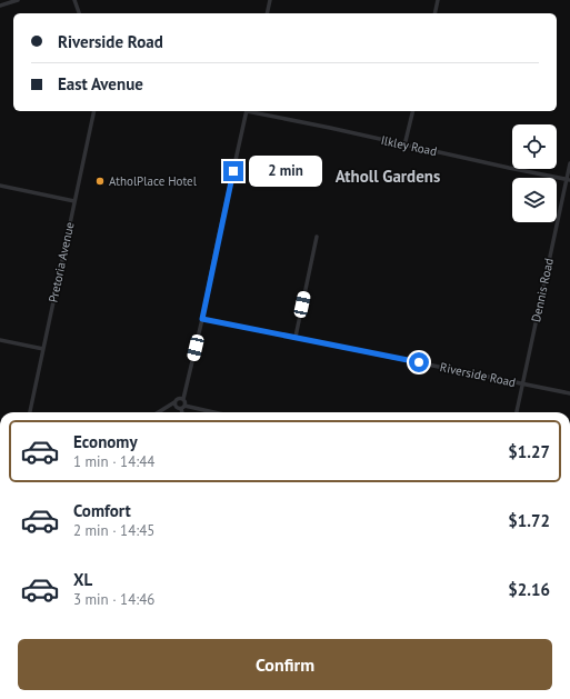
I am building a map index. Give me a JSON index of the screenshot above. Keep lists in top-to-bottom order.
{
  "streets": {
    "street": [
      "Ilkley Road",
      "Pretoria Avenue",
      "Dennis Road",
      "Riverside Road"
    ]
  },
  "crossings": [
    ["Ilkley Road", "Dennis Road"],
    ["Dennis Road", "Riverside Road"]
  ],
  "districts": ["Atholl Gardens"],
  "places": ["AtholPlace Hotel"],
  "page": {
    "banner": ["Riverside Road", "East Avenue"],
    "bubble": "2 min",
    "list": [
      {
        "name": "Economy",
        "note": "1 min · 14:44",
        "value": "$1.27"
      },
      {
        "name": "Comfort",
        "note": "2 min · 14:45",
        "value": "$1.72"
      },
      {
        "name": "XL",
        "note": "3 min · 14:46",
        "value": "$2.16"
      }
    ],
    "buttons": "Confirm"
  }
}
